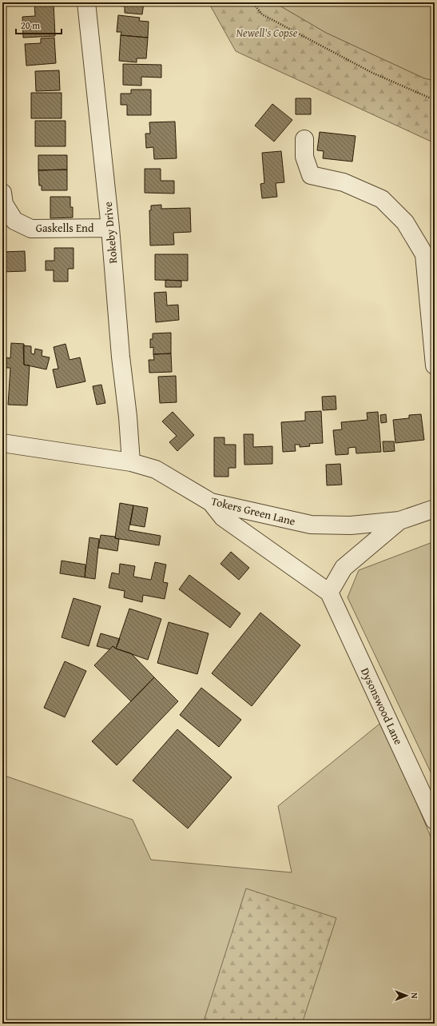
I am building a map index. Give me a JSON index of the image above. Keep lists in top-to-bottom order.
{
  "streets": {
    "street": [
      "Gaskells End",
      "Rokeby Drive",
      "Tokers Green Lane",
      "Dysonswood Lane"
    ]
  },
  "crossings": [
    ["Gaskells End", "Rokeby Drive"],
    ["Rokeby Drive", "Tokers Green Lane"],
    ["Tokers Green Lane", "Dysonswood Lane"]
  ],
  "parks": ["Newell's Copse"],
  "scale_bar": "20 m",
  "north": "right"
}
